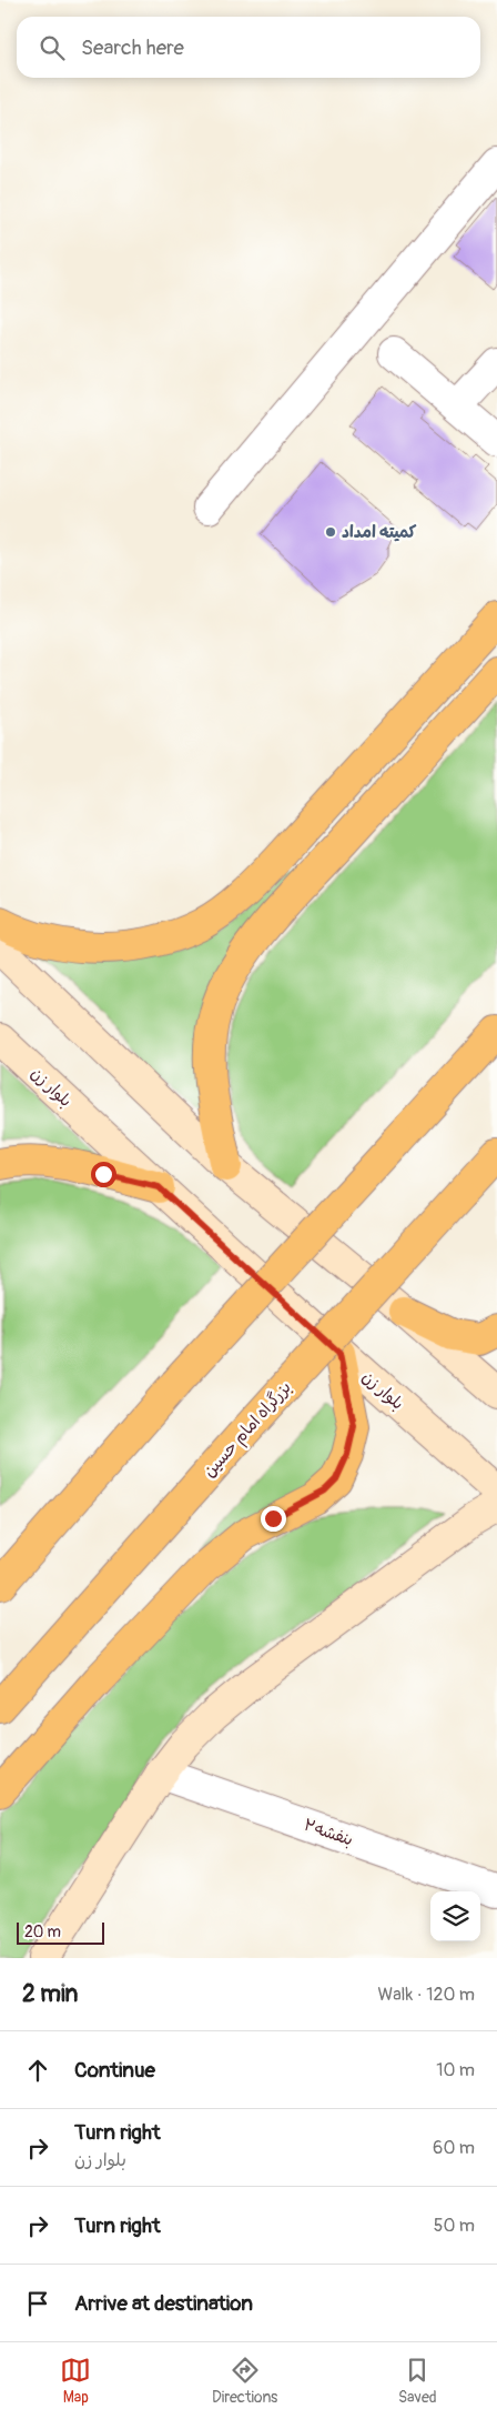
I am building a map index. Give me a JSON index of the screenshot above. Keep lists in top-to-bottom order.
{
  "streets": {
    "main road": ["بلوار زن", "بزرگراه امام حسین"],
    "street": ["بنفشه۲"]
  },
  "places": ["کمیته امداد"],
  "scale_bar": "20 m",
  "page": {
    "search": "Search here",
    "scale": "20 m",
    "heading": ["2 min", "Walk · 120 m"],
    "list": [
      ["Continue", "10 m"],
      ["Turn right", "بلوار زن", "60 m"],
      ["Turn right", "50 m"],
      "Arrive at destination"
    ],
    "nav": ["Map", "Directions", "Saved"]
  }
}
